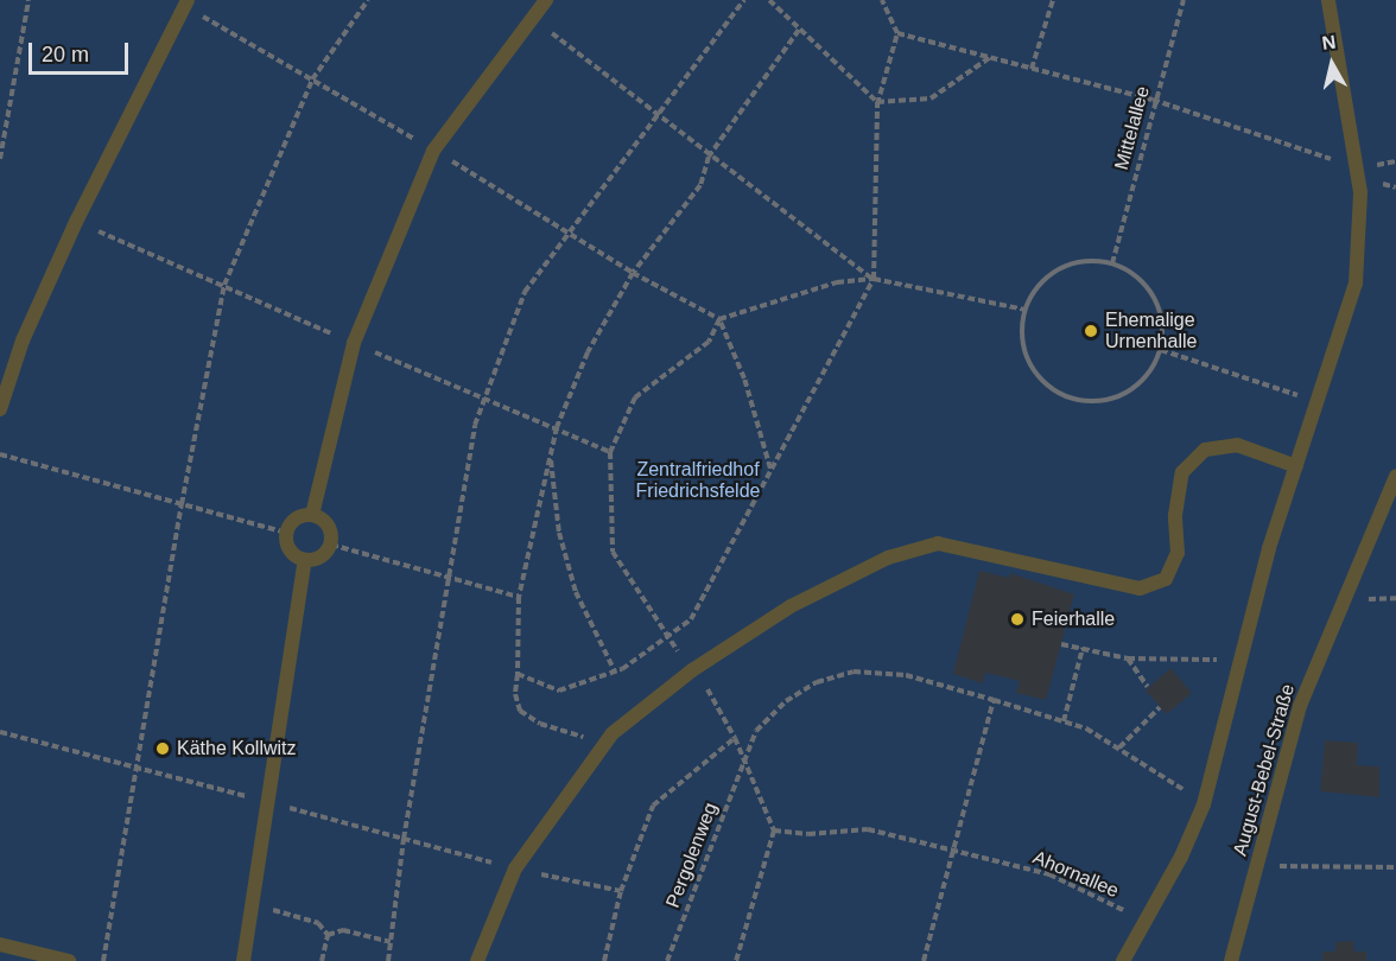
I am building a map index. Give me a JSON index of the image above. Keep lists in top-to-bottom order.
{
  "streets": {
    "lane": ["August-Bebel-Straße"],
    "path": ["Mittelallee", "Pergolenweg", "Ahornallee"]
  },
  "parks": ["Zentralfriedhof Friedrichsfelde"],
  "places": ["Ehemalige Urnenhalle", "Feierhalle", "Käthe Kollwitz"],
  "scale_bar": "20 m",
  "north": "top"
}
